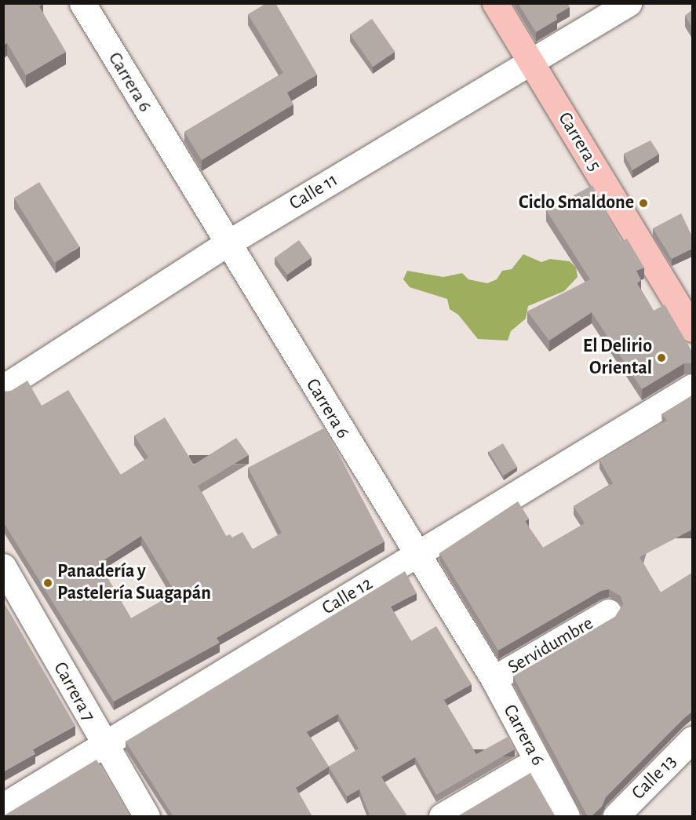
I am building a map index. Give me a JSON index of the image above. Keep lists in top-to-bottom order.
{
  "streets": {
    "main road": ["Carrera 5"],
    "street": [
      "Carrera 6",
      "Calle 11",
      "Calle 12",
      "Servidumbre",
      "Carrera 7",
      "Calle 13"
    ]
  },
  "crossings": [
    ["Carrera 6", "Calle 11"],
    ["Carrera 6", "Calle 12"],
    ["Carrera 6", "Servidumbre"],
    ["Carrera 5", "Calle 11"],
    ["Calle 12", "Carrera 7"]
  ],
  "places": ["Ciclo Smaldone", "El Delirio Oriental", "Panadería y Pastelería Suagapán"]
}
